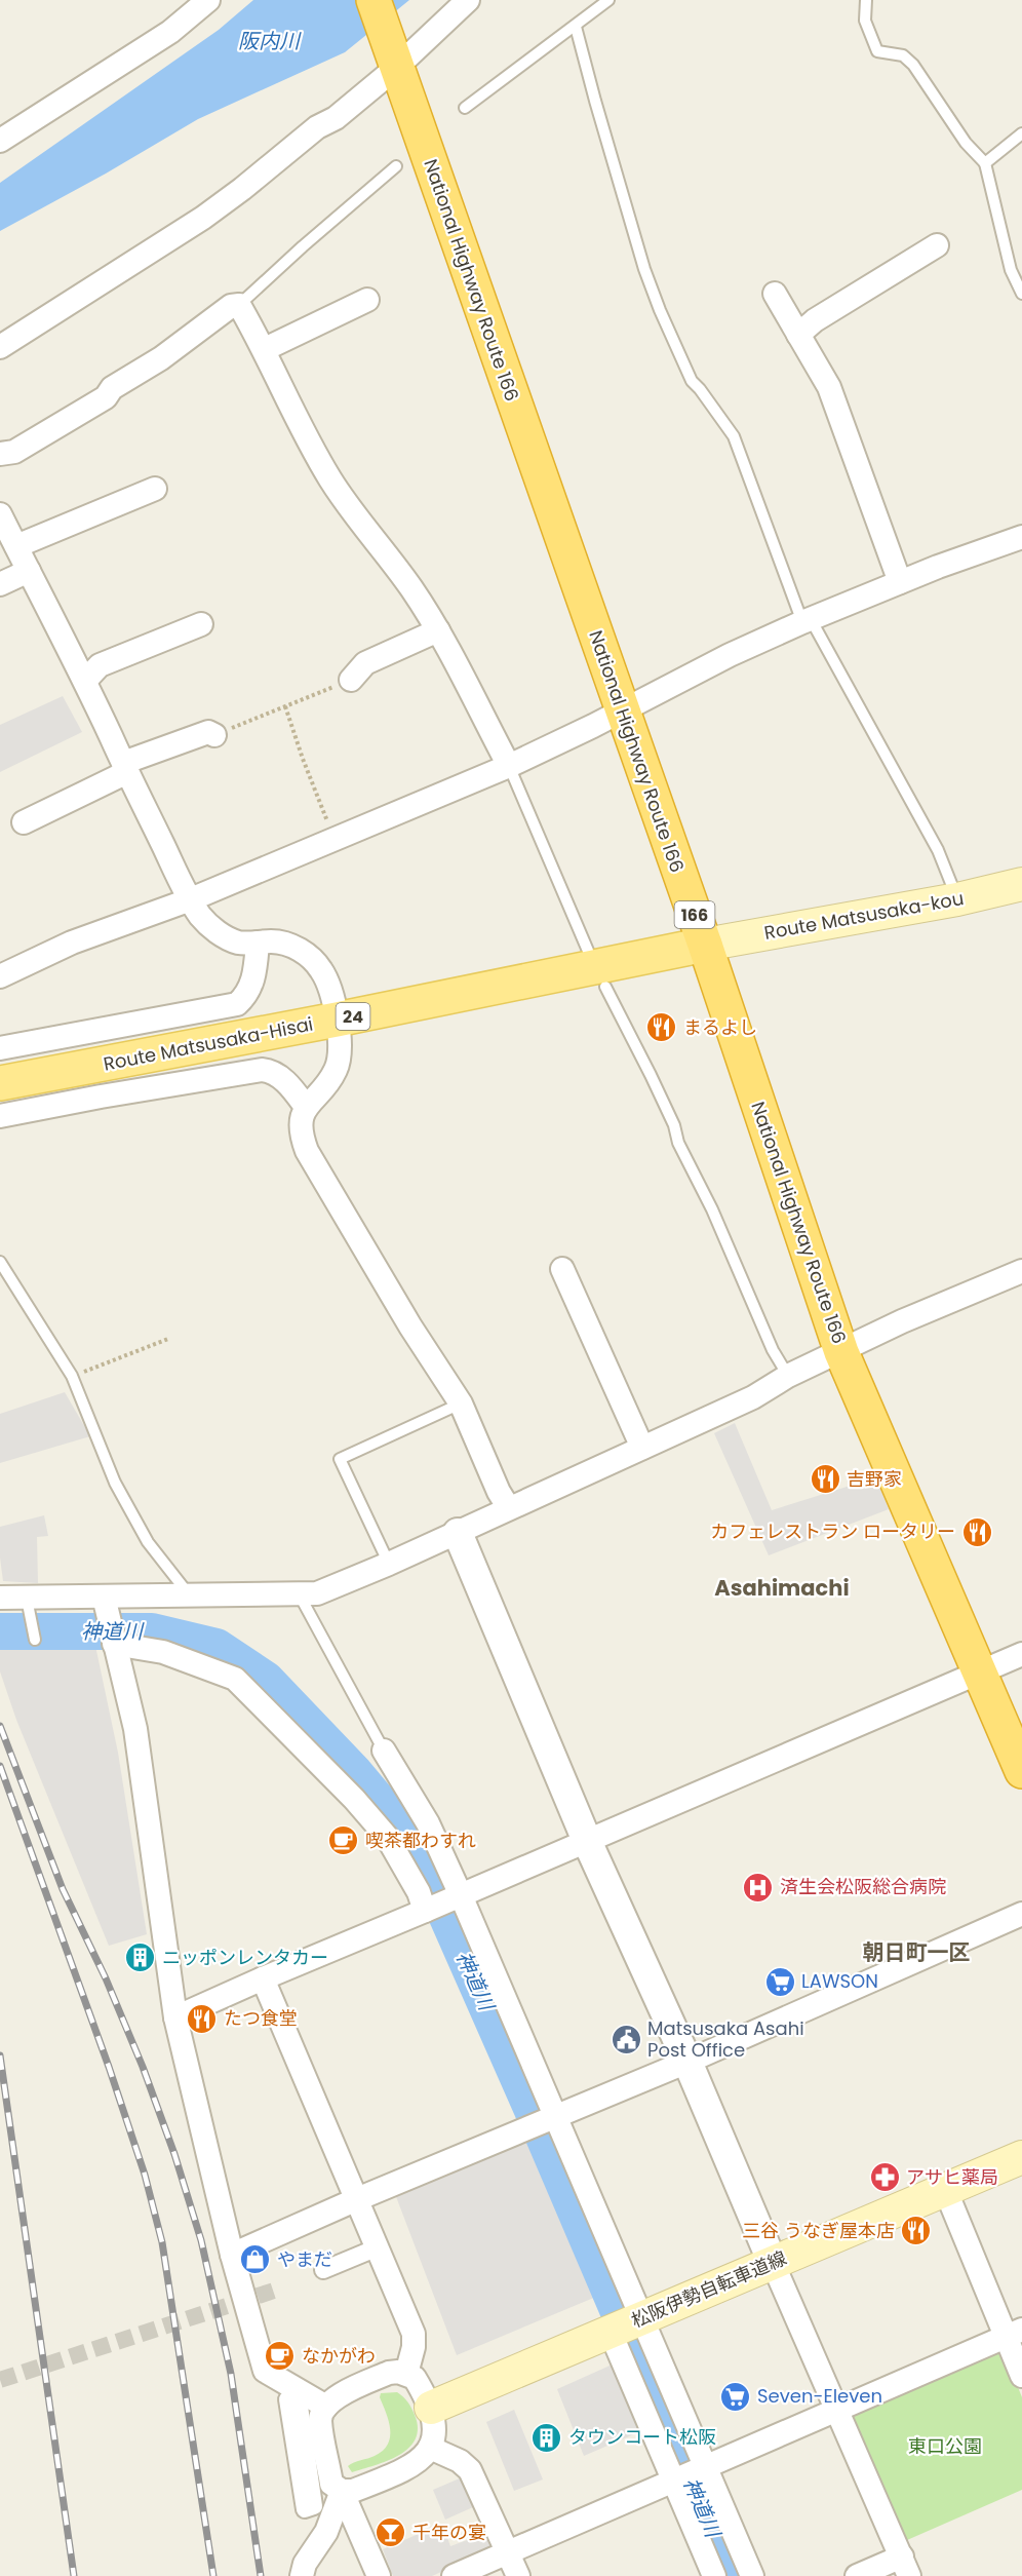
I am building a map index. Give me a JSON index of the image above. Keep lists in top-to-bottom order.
{
  "streets": {
    "highway": ["National Highway Route 166", "166"],
    "main road": [
      "Route Matsusaka-kou",
      "24",
      "Route Matsusaka-Hisai",
      "松阪伊勢自転車道線"
    ]
  },
  "crossings": [
    ["National Highway Route 166", "Route Matsusaka-kou"],
    ["National Highway Route 166", "Route Matsusaka-Hisai"],
    ["Route Matsusaka-kou", "Route Matsusaka-Hisai"]
  ],
  "districts": ["Asahimachi", "朝日町一区"],
  "water": ["阪内川", "神道川"],
  "parks": ["東口公園"],
  "places": {
    "restaurant": [
      "まるよし",
      "吉野家",
      "カフェレストラン ロータリー",
      "たつ食堂",
      "三谷 うなぎ屋本店"
    ],
    "cafe": ["喫茶都わすれ", "なかがわ"],
    "hospital": ["済生会松阪総合病院"],
    "building": ["ニッポンレンタカー", "タウンコート松阪"],
    "supermarket": ["LAWSON", "Seven-Eleven"],
    "public building": ["Matsusaka Asahi Post Office"],
    "pharmacy": ["アサヒ薬局"],
    "shop": ["やまだ"],
    "bar": ["千年の宴"]
  }
}
